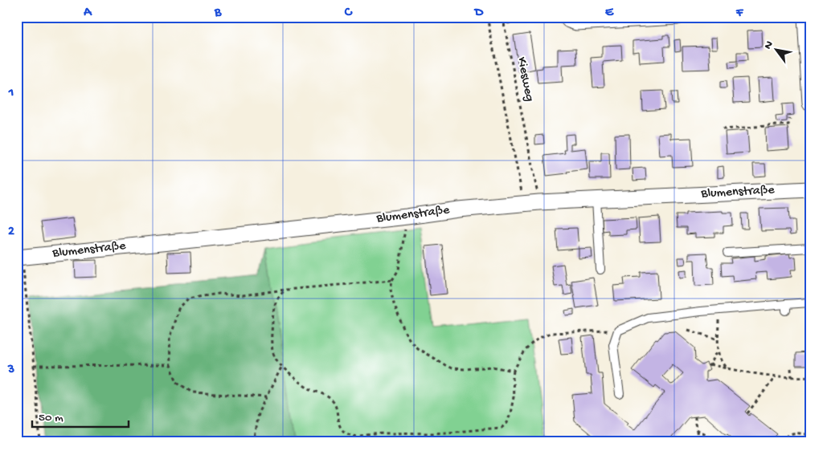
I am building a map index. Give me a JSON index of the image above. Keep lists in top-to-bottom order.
{
  "streets": {
    "street": ["Blumenstraße"],
    "path": ["Kiesweg"]
  },
  "crossings": [
    ["Kiesweg", "Blumenstraße"]
  ],
  "scale_bar": "50 m",
  "north": "top left",
  "grid": {
    "columns": [
      "A",
      "B",
      "C",
      "D",
      "E",
      "F"
    ],
    "rows": ["1", "2", "3"]
  }
}
